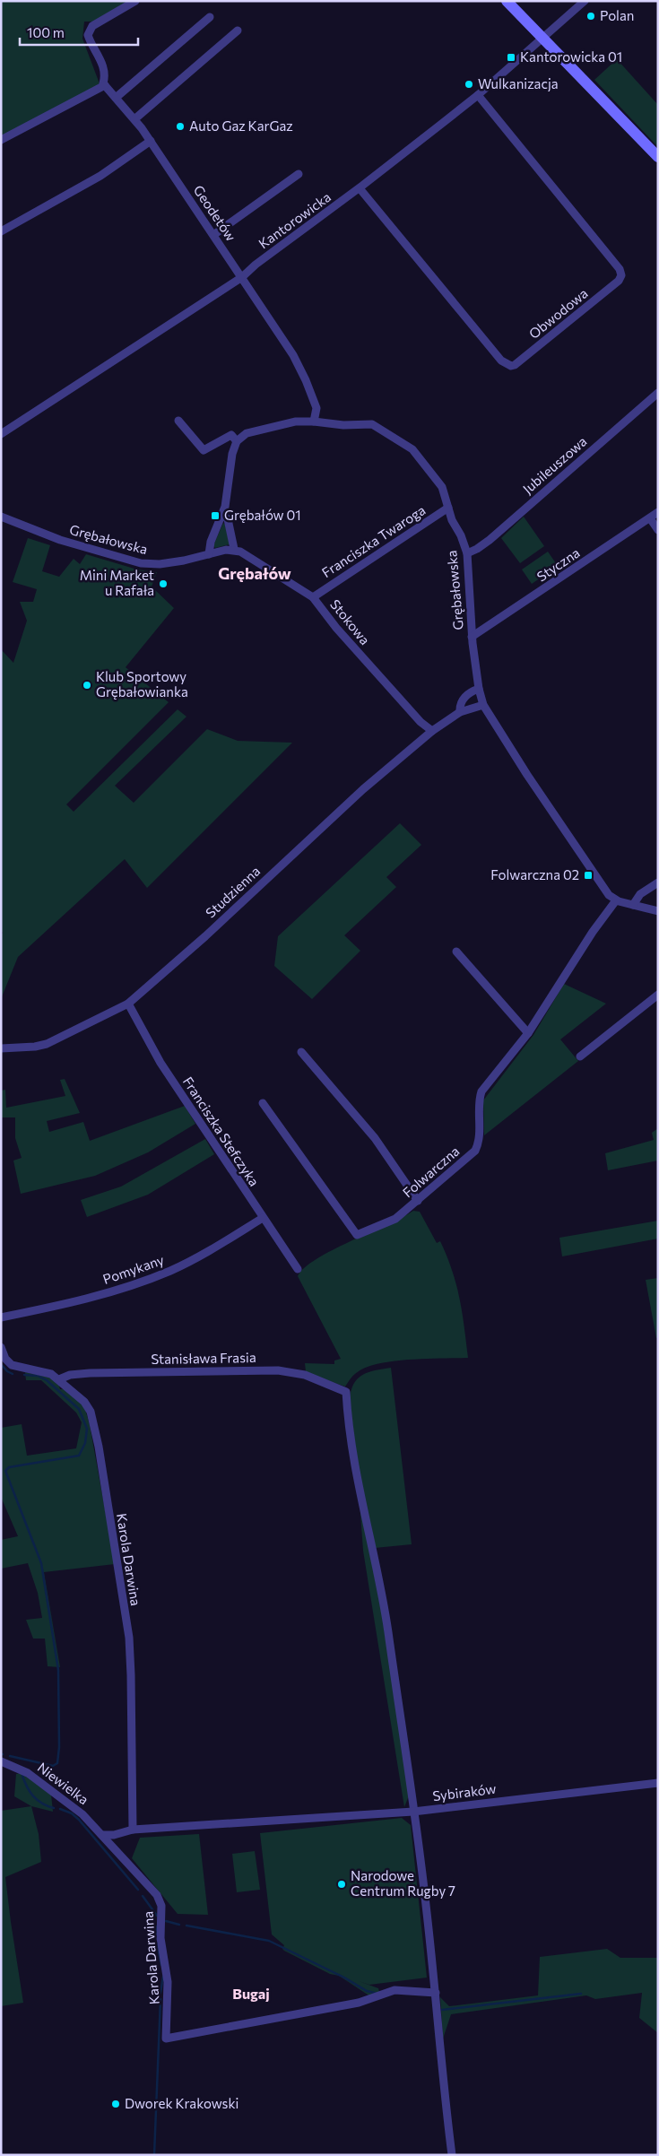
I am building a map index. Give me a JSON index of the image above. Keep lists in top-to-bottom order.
{
  "streets": {
    "street": [
      "Geodetów",
      "Kantorowicka",
      "Obwodowa",
      "Jubileuszowa",
      "Grębałowska",
      "Franciszka Twaroga",
      "Styczna",
      "Stokowa",
      "Studzienna",
      "Franciszka Stefczyka",
      "Folwarczna",
      "Pomykany",
      "Stanisława Frasia",
      "Karola Darwina",
      "Niewielka",
      "Sybiraków"
    ]
  },
  "crossings": [
    ["Geodetów", "Kantorowicka"],
    ["Geodetów", "Grębałowska"],
    ["Kantorowicka", "Obwodowa"],
    ["Jubileuszowa", "Grębałowska"],
    ["Grębałowska", "Franciszka Twaroga"],
    ["Grębałowska", "Styczna"],
    ["Grębałowska", "Stokowa"],
    ["Grębałowska", "Studzienna"],
    ["Grębałowska", "Folwarczna"],
    ["Franciszka Twaroga", "Stokowa"],
    ["Stokowa", "Studzienna"],
    ["Studzienna", "Franciszka Stefczyka"],
    ["Franciszka Stefczyka", "Pomykany"],
    ["Stanisława Frasia", "Karola Darwina"],
    ["Stanisława Frasia", "Sybiraków"],
    ["Karola Darwina", "Niewielka"],
    ["Karola Darwina", "Sybiraków"],
    ["Niewielka", "Sybiraków"]
  ],
  "districts": ["Grębałów", "Bugaj"],
  "places": {
    "other": [
      "Polan",
      "Wulkanizacja",
      "Auto Gaz KarGaz",
      "Mini Market u Rafała",
      "Klub Sportowy Grębałowianka",
      "Narodowe Centrum Rugby 7",
      "Dworek Krakowski"
    ],
    "transit": ["Kantorowicka 01", "Grębałów 01", "Folwarczna 02"]
  },
  "scale_bar": "100 m"
}
